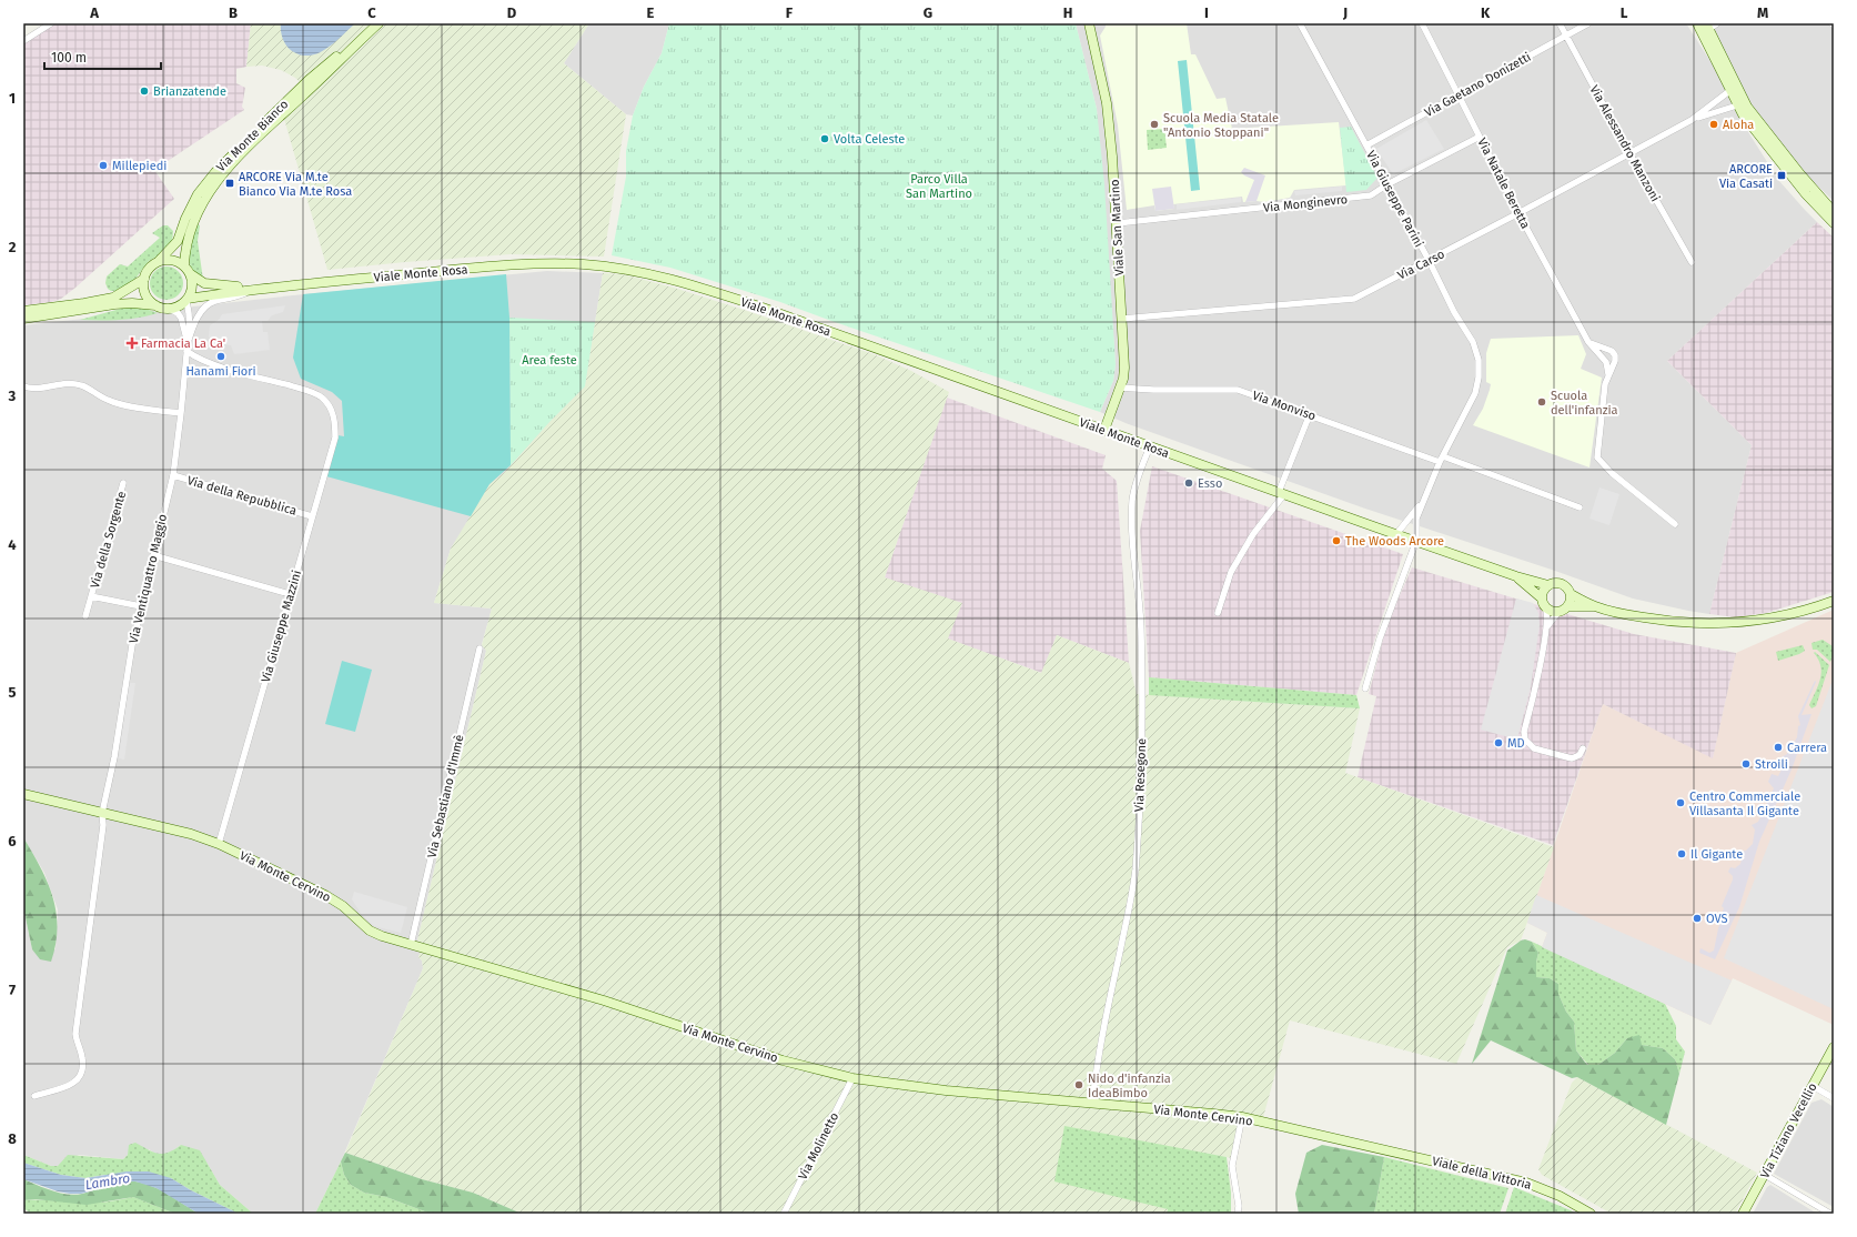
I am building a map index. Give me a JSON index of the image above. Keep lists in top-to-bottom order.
{
  "streets": {
    "street": [
      "Via Gaetano Donizetti",
      "Via Monte Bianco",
      "Via Alessandro Manzoni",
      "Via Natale Beretta",
      "Via Giuseppe Parini",
      "Via Monginevro",
      "Viale San Martino",
      "Via Carso",
      "Viale Monte Rosa",
      "Via Monviso",
      "Via della Repubblica",
      "Via della Sorgente",
      "Via Ventiquattro Maggio",
      "Via Giuseppe Mazzini",
      "Via Resegone",
      "Via Sebastiano d'Immè",
      "Via Monte Cervino",
      "Via Tiziano Vecellio",
      "Via Molinetto",
      "Viale della Vittoria"
    ]
  },
  "crossings": [
    ["Via Gaetano Donizetti", "Via Alessandro Manzoni"],
    ["Via Gaetano Donizetti", "Via Natale Beretta"],
    ["Via Gaetano Donizetti", "Via Giuseppe Parini"],
    ["Via Monte Bianco", "Viale Monte Rosa"],
    ["Via Monte Bianco", "Via Ventiquattro Maggio"],
    ["Via Alessandro Manzoni", "Via Carso"],
    ["Via Natale Beretta", "Via Monginevro"],
    ["Via Natale Beretta", "Via Carso"],
    ["Via Giuseppe Parini", "Via Monginevro"],
    ["Via Giuseppe Parini", "Via Carso"],
    ["Via Giuseppe Parini", "Viale Monte Rosa"],
    ["Via Giuseppe Parini", "Via Monviso"],
    ["Via Monginevro", "Viale San Martino"],
    ["Viale San Martino", "Via Carso"],
    ["Viale San Martino", "Viale Monte Rosa"],
    ["Viale San Martino", "Via Monviso"],
    ["Viale Monte Rosa", "Via Ventiquattro Maggio"],
    ["Viale Monte Rosa", "Via Resegone"],
    ["Via della Repubblica", "Via Ventiquattro Maggio"],
    ["Via della Repubblica", "Via Giuseppe Mazzini"],
    ["Via della Sorgente", "Via Ventiquattro Maggio"],
    ["Via Ventiquattro Maggio", "Via Giuseppe Mazzini"],
    ["Via Ventiquattro Maggio", "Via Monte Cervino"],
    ["Via Giuseppe Mazzini", "Via Monte Cervino"],
    ["Via Resegone", "Via Monte Cervino"],
    ["Via Sebastiano d'Immè", "Via Monte Cervino"],
    ["Via Monte Cervino", "Via Molinetto"],
    ["Via Monte Cervino", "Viale della Vittoria"]
  ],
  "water": ["Lambro"],
  "parks": ["Parco Villa San Martino", "Area feste"],
  "places": {
    "other": [
      "Brianzatende",
      "Scuola Media Statale \"Antonio Stoppani\"",
      "Aloha",
      "Volta Celeste",
      "Millepiedi",
      "Hanami Fiori",
      "Scuola dell'infanzia",
      "Esso",
      "The Woods Arcore",
      "MD",
      "Carrera",
      "Stroili",
      "Centro Commerciale Villasanta Il Gigante",
      "Il Gigante",
      "OVS",
      "Nido d'infanzia IdeaBimbo"
    ],
    "transit": ["ARCORE Via Casati", "ARCORE Via M.te Bianco Via M.te Rosa"],
    "health": ["Farmacia La Ca'"]
  },
  "scale_bar": "100 m",
  "grid": {
    "columns": [
      "A",
      "B",
      "C",
      "D",
      "E",
      "F",
      "G",
      "H",
      "I",
      "J",
      "K",
      "L",
      "M"
    ],
    "rows": [
      "1",
      "2",
      "3",
      "4",
      "5",
      "6",
      "7",
      "8"
    ]
  }
}
